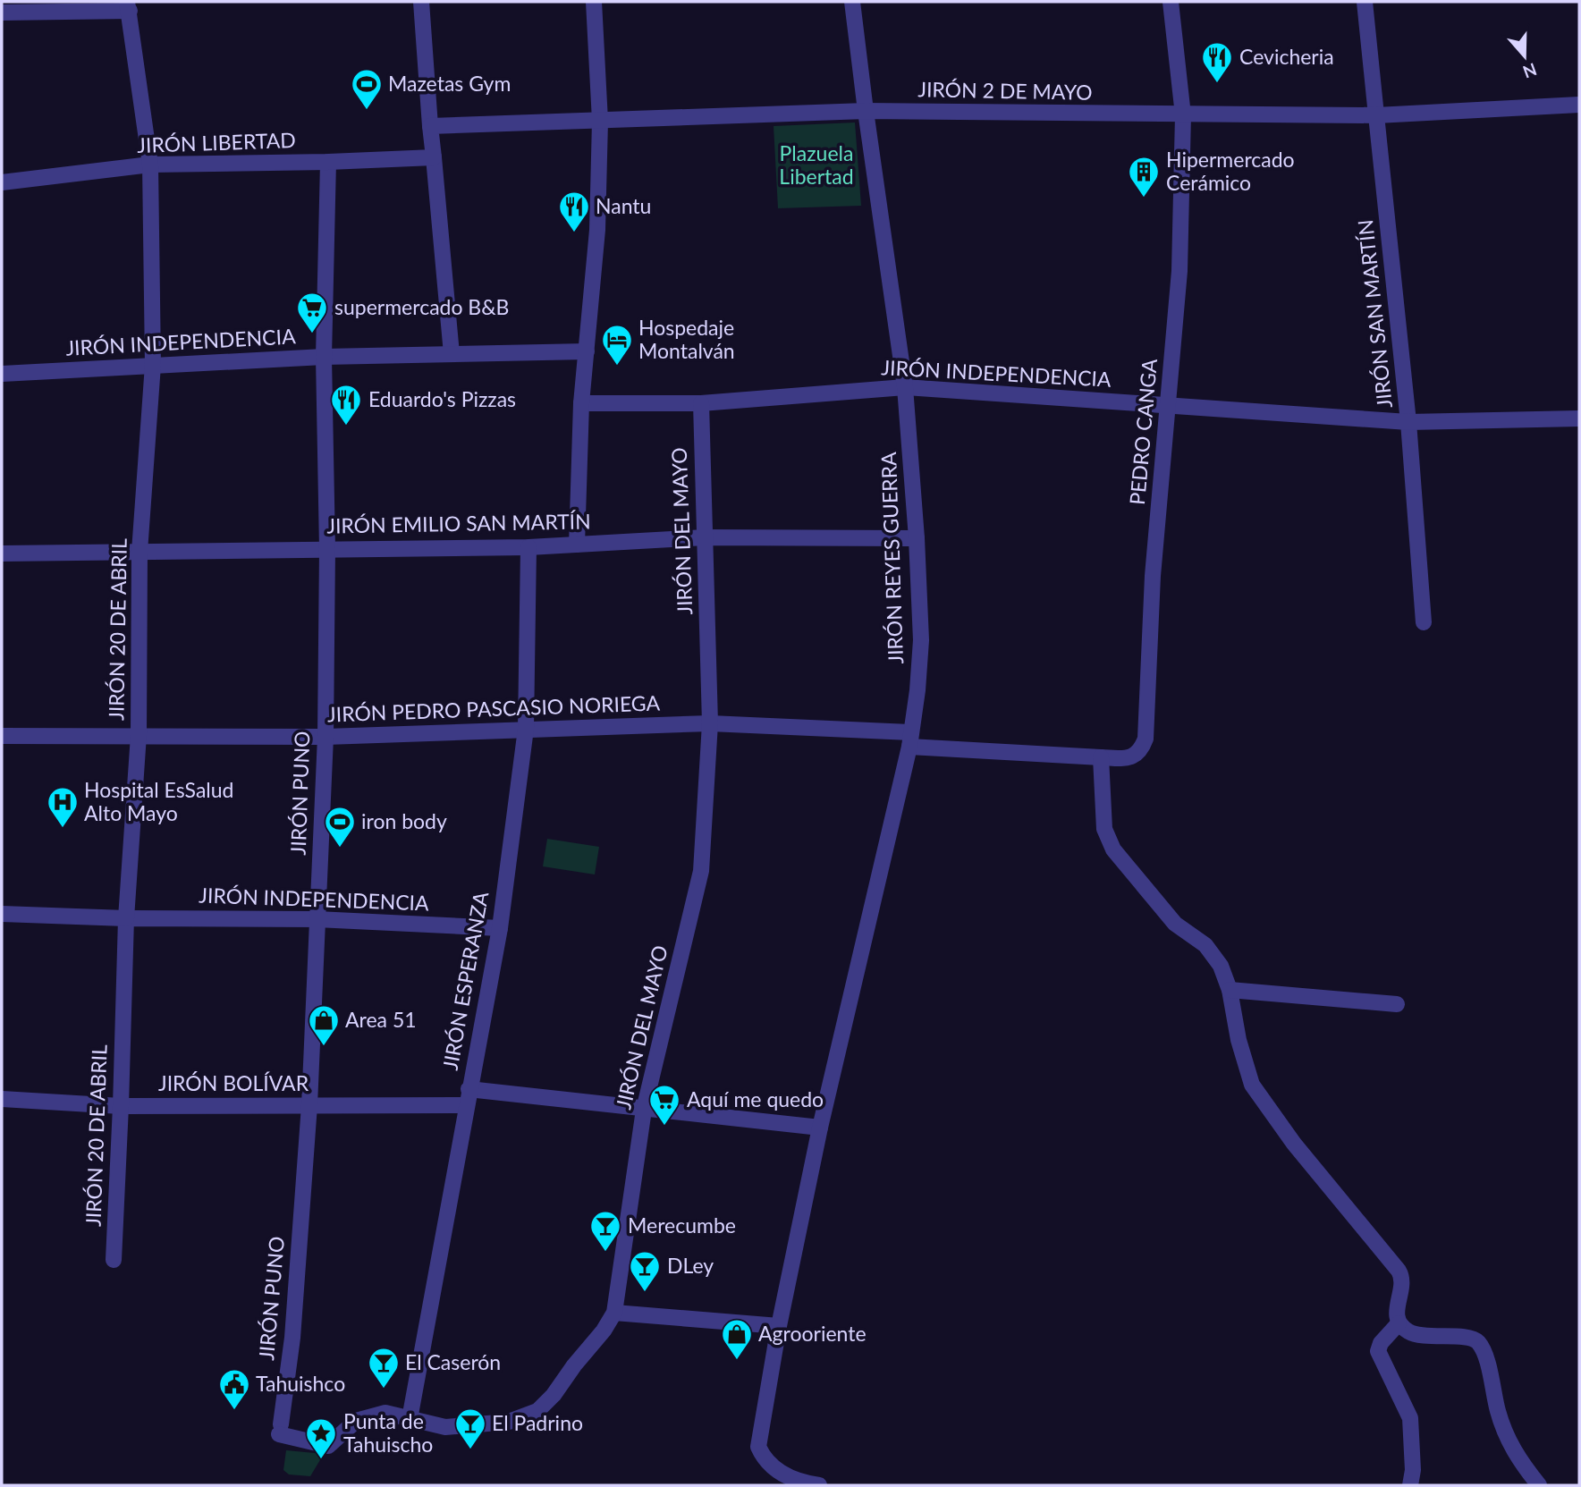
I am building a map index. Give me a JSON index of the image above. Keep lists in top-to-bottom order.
{
  "streets": {
    "street": [
      "JIRÓN 2 DE MAYO",
      "JIRÓN LIBERTAD",
      "JIRÓN SAN MARTÍN",
      "JIRÓN INDEPENDENCIA",
      "PEDRO CANGA",
      "JIRÓN EMILIO SAN MARTÍN",
      "JIRÓN DEL MAYO",
      "JIRÓN REYES GUERRA",
      "JIRÓN 20 DE ABRIL",
      "JIRÓN PEDRO PASCASIO NORIEGA",
      "JIRÓN PUNO",
      "JIRÓN ESPERANZA",
      "JIRÓN BOLÍVAR"
    ]
  },
  "crossings": [
    ["JIRÓN 2 DE MAYO", "JIRÓN SAN MARTÍN"],
    ["JIRÓN 2 DE MAYO", "PEDRO CANGA"],
    ["JIRÓN 2 DE MAYO", "JIRÓN REYES GUERRA"],
    ["JIRÓN LIBERTAD", "JIRÓN 20 DE ABRIL"],
    ["JIRÓN LIBERTAD", "JIRÓN PUNO"],
    ["JIRÓN SAN MARTÍN", "JIRÓN INDEPENDENCIA"],
    ["JIRÓN INDEPENDENCIA", "PEDRO CANGA"],
    ["JIRÓN INDEPENDENCIA", "JIRÓN DEL MAYO"],
    ["JIRÓN INDEPENDENCIA", "JIRÓN REYES GUERRA"],
    ["JIRÓN INDEPENDENCIA", "JIRÓN 20 DE ABRIL"],
    ["JIRÓN INDEPENDENCIA", "JIRÓN PUNO"],
    ["JIRÓN INDEPENDENCIA", "JIRÓN ESPERANZA"],
    ["PEDRO CANGA", "JIRÓN PEDRO PASCASIO NORIEGA"],
    ["JIRÓN EMILIO SAN MARTÍN", "JIRÓN DEL MAYO"],
    ["JIRÓN EMILIO SAN MARTÍN", "JIRÓN REYES GUERRA"],
    ["JIRÓN EMILIO SAN MARTÍN", "JIRÓN 20 DE ABRIL"],
    ["JIRÓN EMILIO SAN MARTÍN", "JIRÓN PUNO"],
    ["JIRÓN EMILIO SAN MARTÍN", "JIRÓN ESPERANZA"],
    ["JIRÓN DEL MAYO", "JIRÓN PEDRO PASCASIO NORIEGA"],
    ["JIRÓN DEL MAYO", "JIRÓN PUNO"],
    ["JIRÓN DEL MAYO", "JIRÓN ESPERANZA"],
    ["JIRÓN REYES GUERRA", "JIRÓN PEDRO PASCASIO NORIEGA"],
    ["JIRÓN 20 DE ABRIL", "JIRÓN PEDRO PASCASIO NORIEGA"],
    ["JIRÓN 20 DE ABRIL", "JIRÓN BOLÍVAR"],
    ["JIRÓN PEDRO PASCASIO NORIEGA", "JIRÓN PUNO"],
    ["JIRÓN PEDRO PASCASIO NORIEGA", "JIRÓN ESPERANZA"],
    ["JIRÓN PUNO", "JIRÓN BOLÍVAR"],
    ["JIRÓN ESPERANZA", "JIRÓN BOLÍVAR"]
  ],
  "parks": ["Plazuela Libertad"],
  "places": {
    "restaurant": ["Cevicheria", "Nantu", "Eduardo's Pizzas"],
    "sports": ["Mazetas Gym", "iron body"],
    "building": ["Hipermercado Cerámico"],
    "supermarket": ["supermercado B&B", "Aquí me quedo"],
    "hotel": ["Hospedaje Montalván"],
    "hospital": ["Hospital EsSalud Alto Mayo"],
    "shop": ["Area 51", "Agrooriente"],
    "bar": [
      "Merecumbe",
      "DLey",
      "El Caserón",
      "El Padrino"
    ],
    "public building": ["Tahuishco"],
    "place": ["Punta de Tahuischo"]
  },
  "north": "bottom"
}
